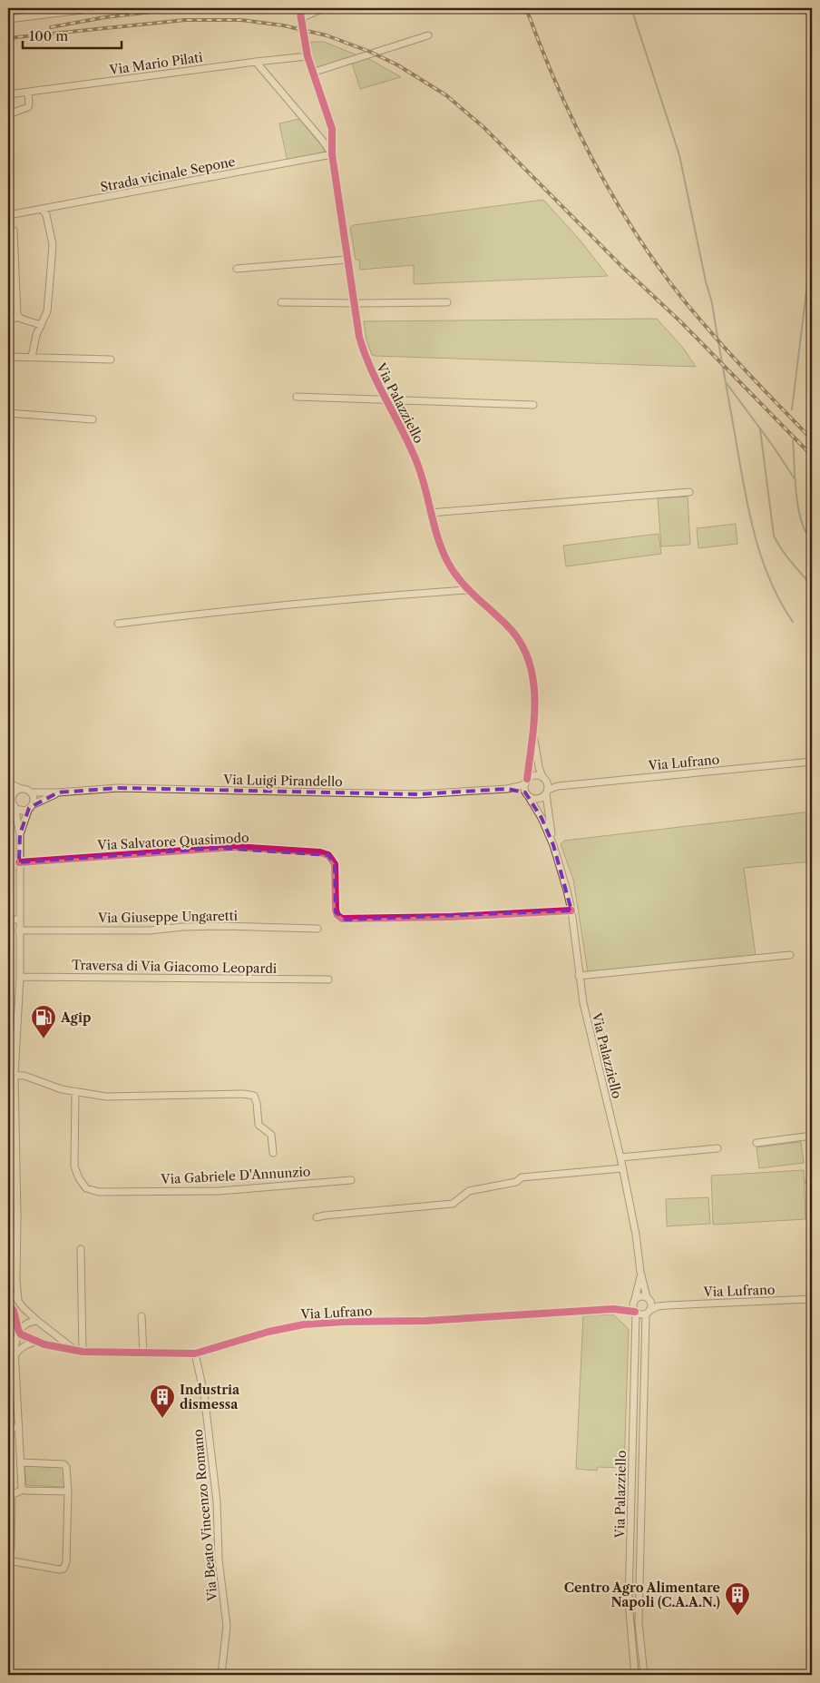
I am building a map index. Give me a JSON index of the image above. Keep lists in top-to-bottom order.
{
  "streets": {
    "street": [
      "Via Mario Pilati",
      "Strada vicinale Sepone",
      "Via Palazziello",
      "Via Lufrano",
      "Via Luigi Pirandello",
      "Via Salvatore Quasimodo",
      "Via Giuseppe Ungaretti",
      "Traversa di Via Giacomo Leopardi",
      "Via Gabriele D'Annunzio",
      "Via Beato Vincenzo Romano"
    ]
  },
  "crossings": [
    ["Via Mario Pilati", "Via Palazziello"],
    ["Strada vicinale Sepone", "Via Palazziello"],
    ["Via Palazziello", "Via Lufrano"],
    ["Via Palazziello", "Via Luigi Pirandello"],
    ["Via Palazziello", "Via Salvatore Quasimodo"],
    ["Via Lufrano", "Via Luigi Pirandello"],
    ["Via Lufrano", "Via Beato Vincenzo Romano"]
  ],
  "places": {
    "fuel station": ["Agip"],
    "building": ["Industria dismessa", "Centro Agro Alimentare Napoli (C.A.A.N.)"]
  },
  "scale_bar": "100 m"
}
